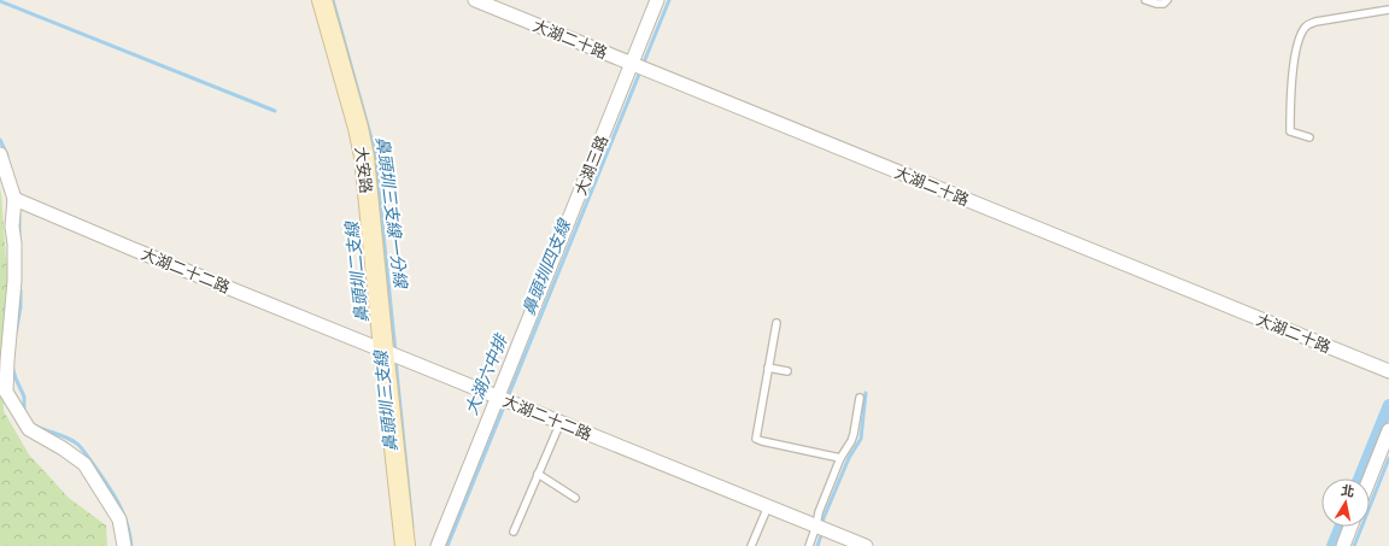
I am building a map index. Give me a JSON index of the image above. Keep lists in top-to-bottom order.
{
  "streets": {
    "street": [
      "大湖二十路",
      "大湖三路",
      "大安路",
      "大湖二十二路"
    ]
  },
  "crossings": [
    ["大湖二十路", "大湖三路"],
    ["大湖三路", "大湖二十二路"],
    ["大安路", "大湖二十二路"]
  ],
  "water": [
    "鼻頭圳三支線一分線",
    "鼻頭圳四支線",
    "鼻頭圳二支線",
    "大湖六中排",
    "鼻頭圳三支線"
  ],
  "north": "top"
}
